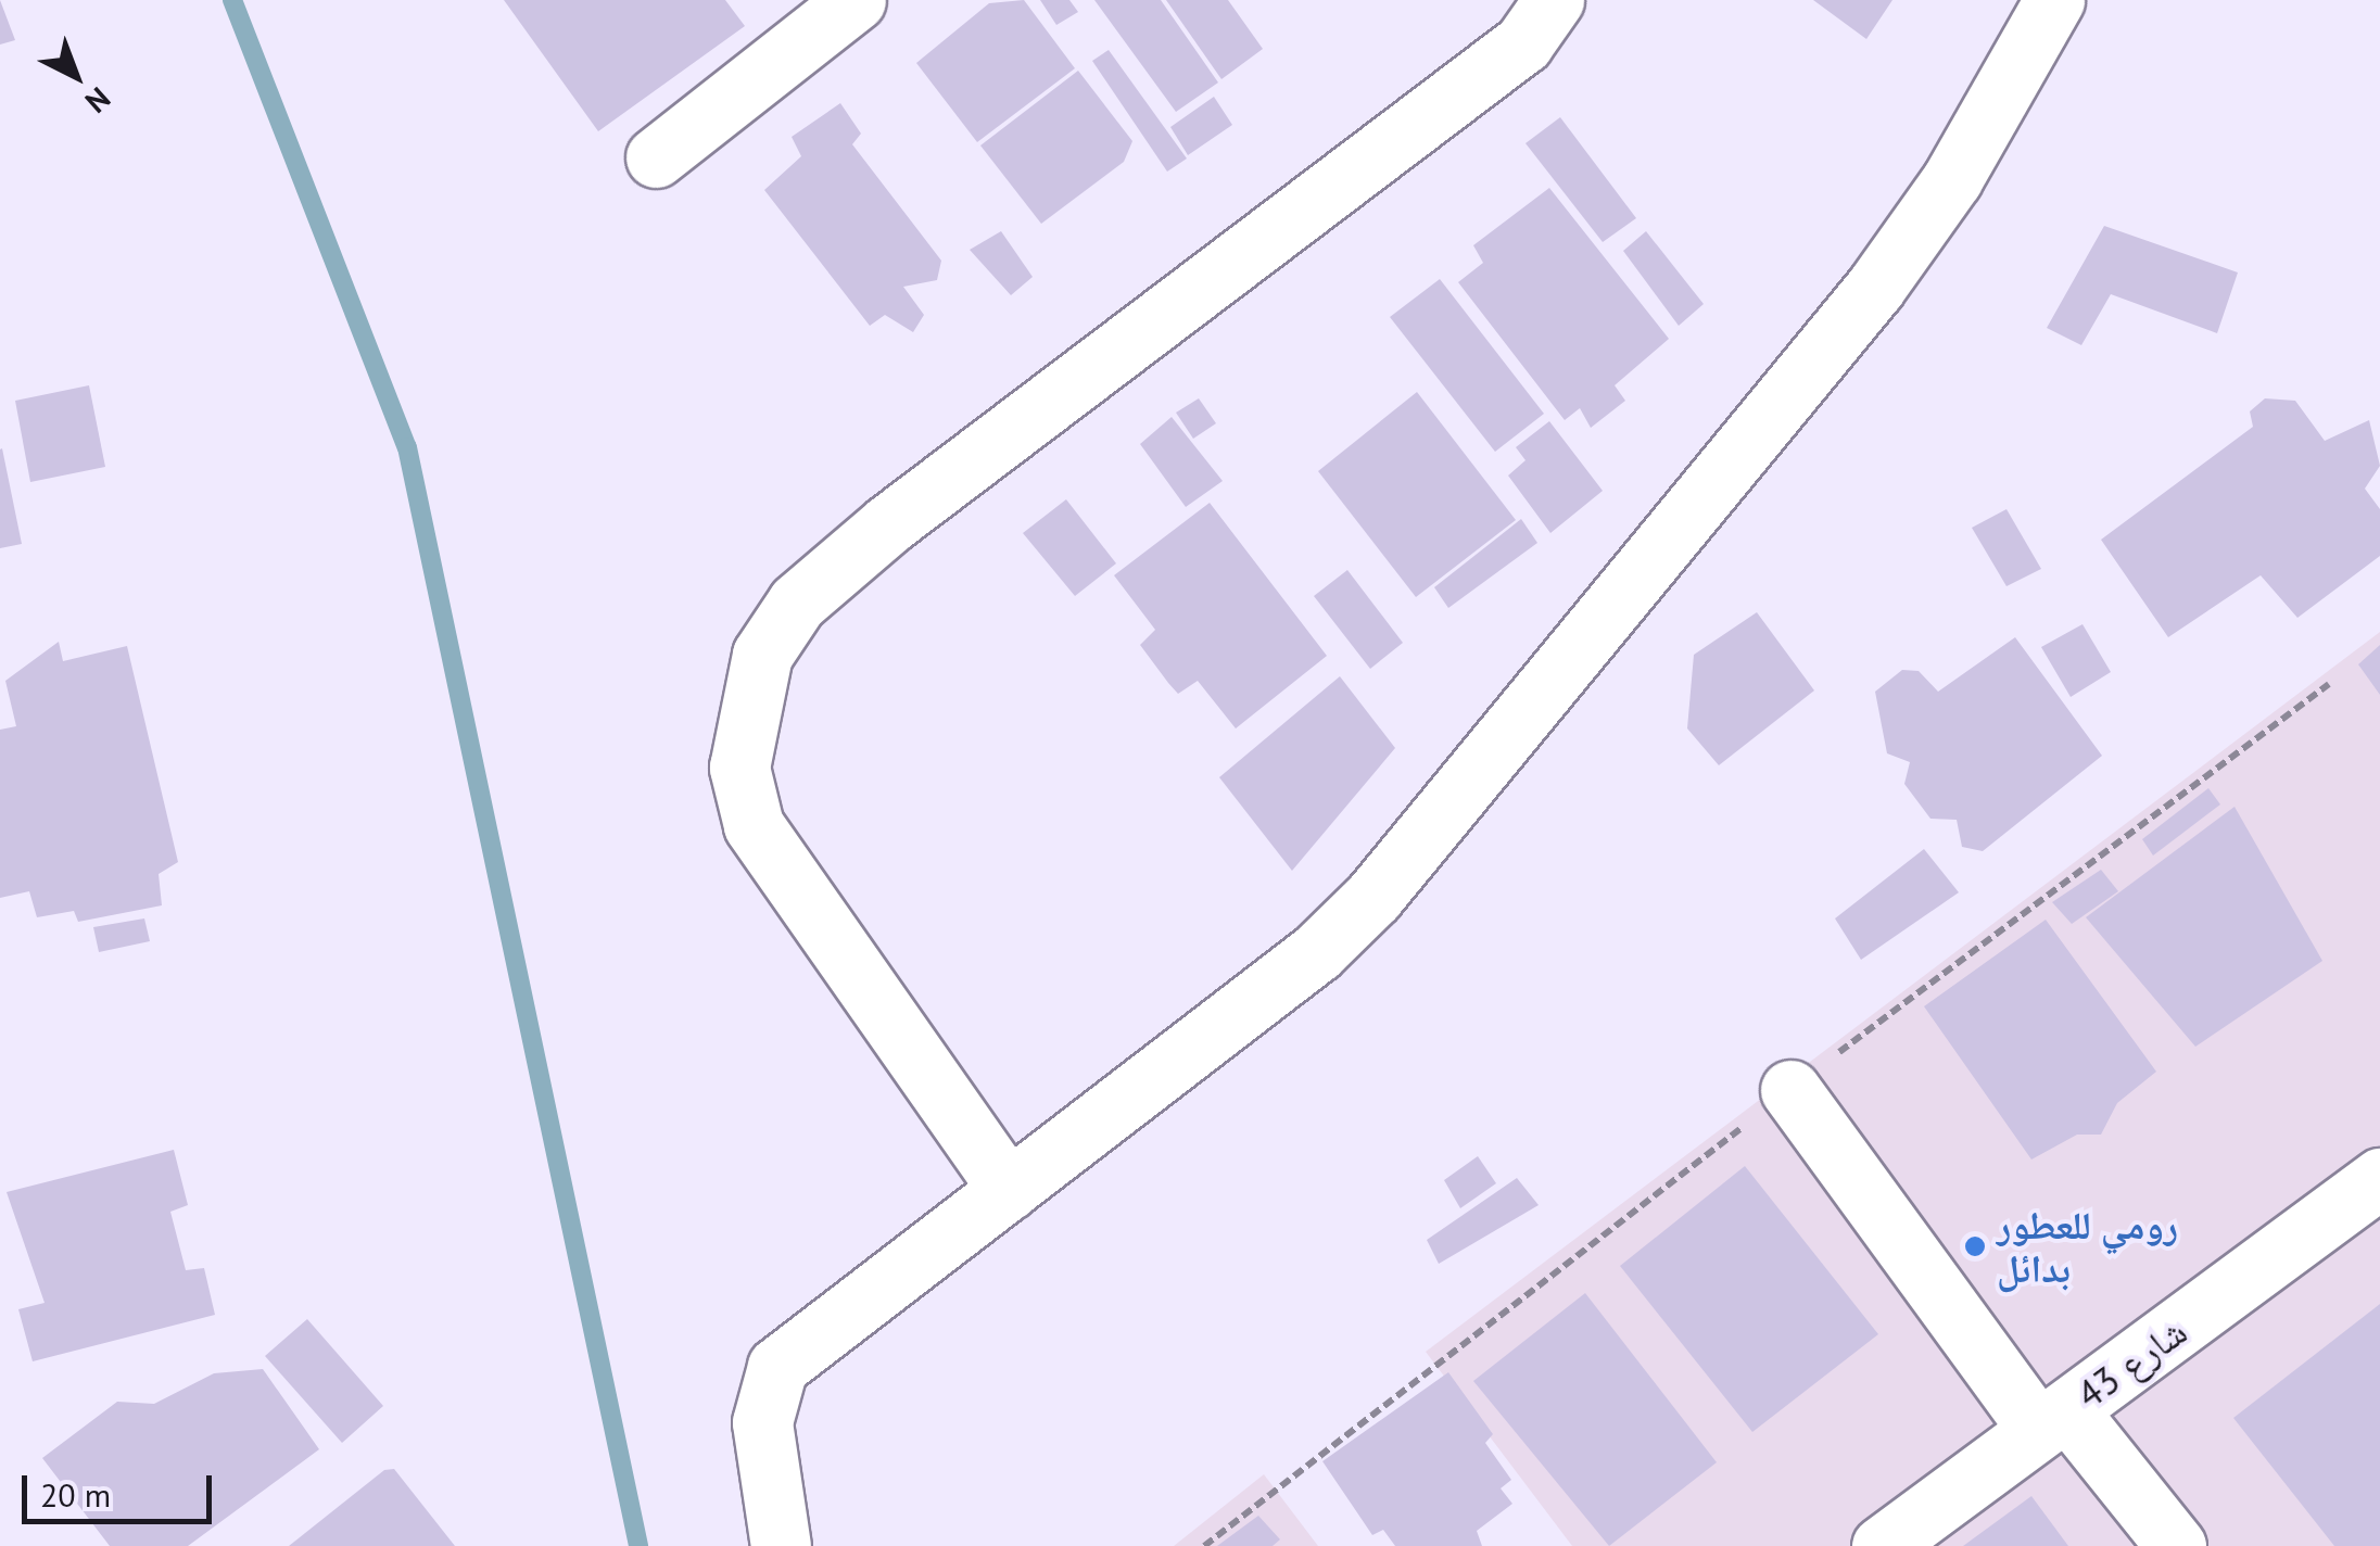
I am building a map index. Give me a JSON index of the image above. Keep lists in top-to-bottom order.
{
  "streets": {
    "street": ["شارع 43"]
  },
  "places": ["رومي للعطور بدائل"],
  "scale_bar": "20 m",
  "north": "bottom right"
}
